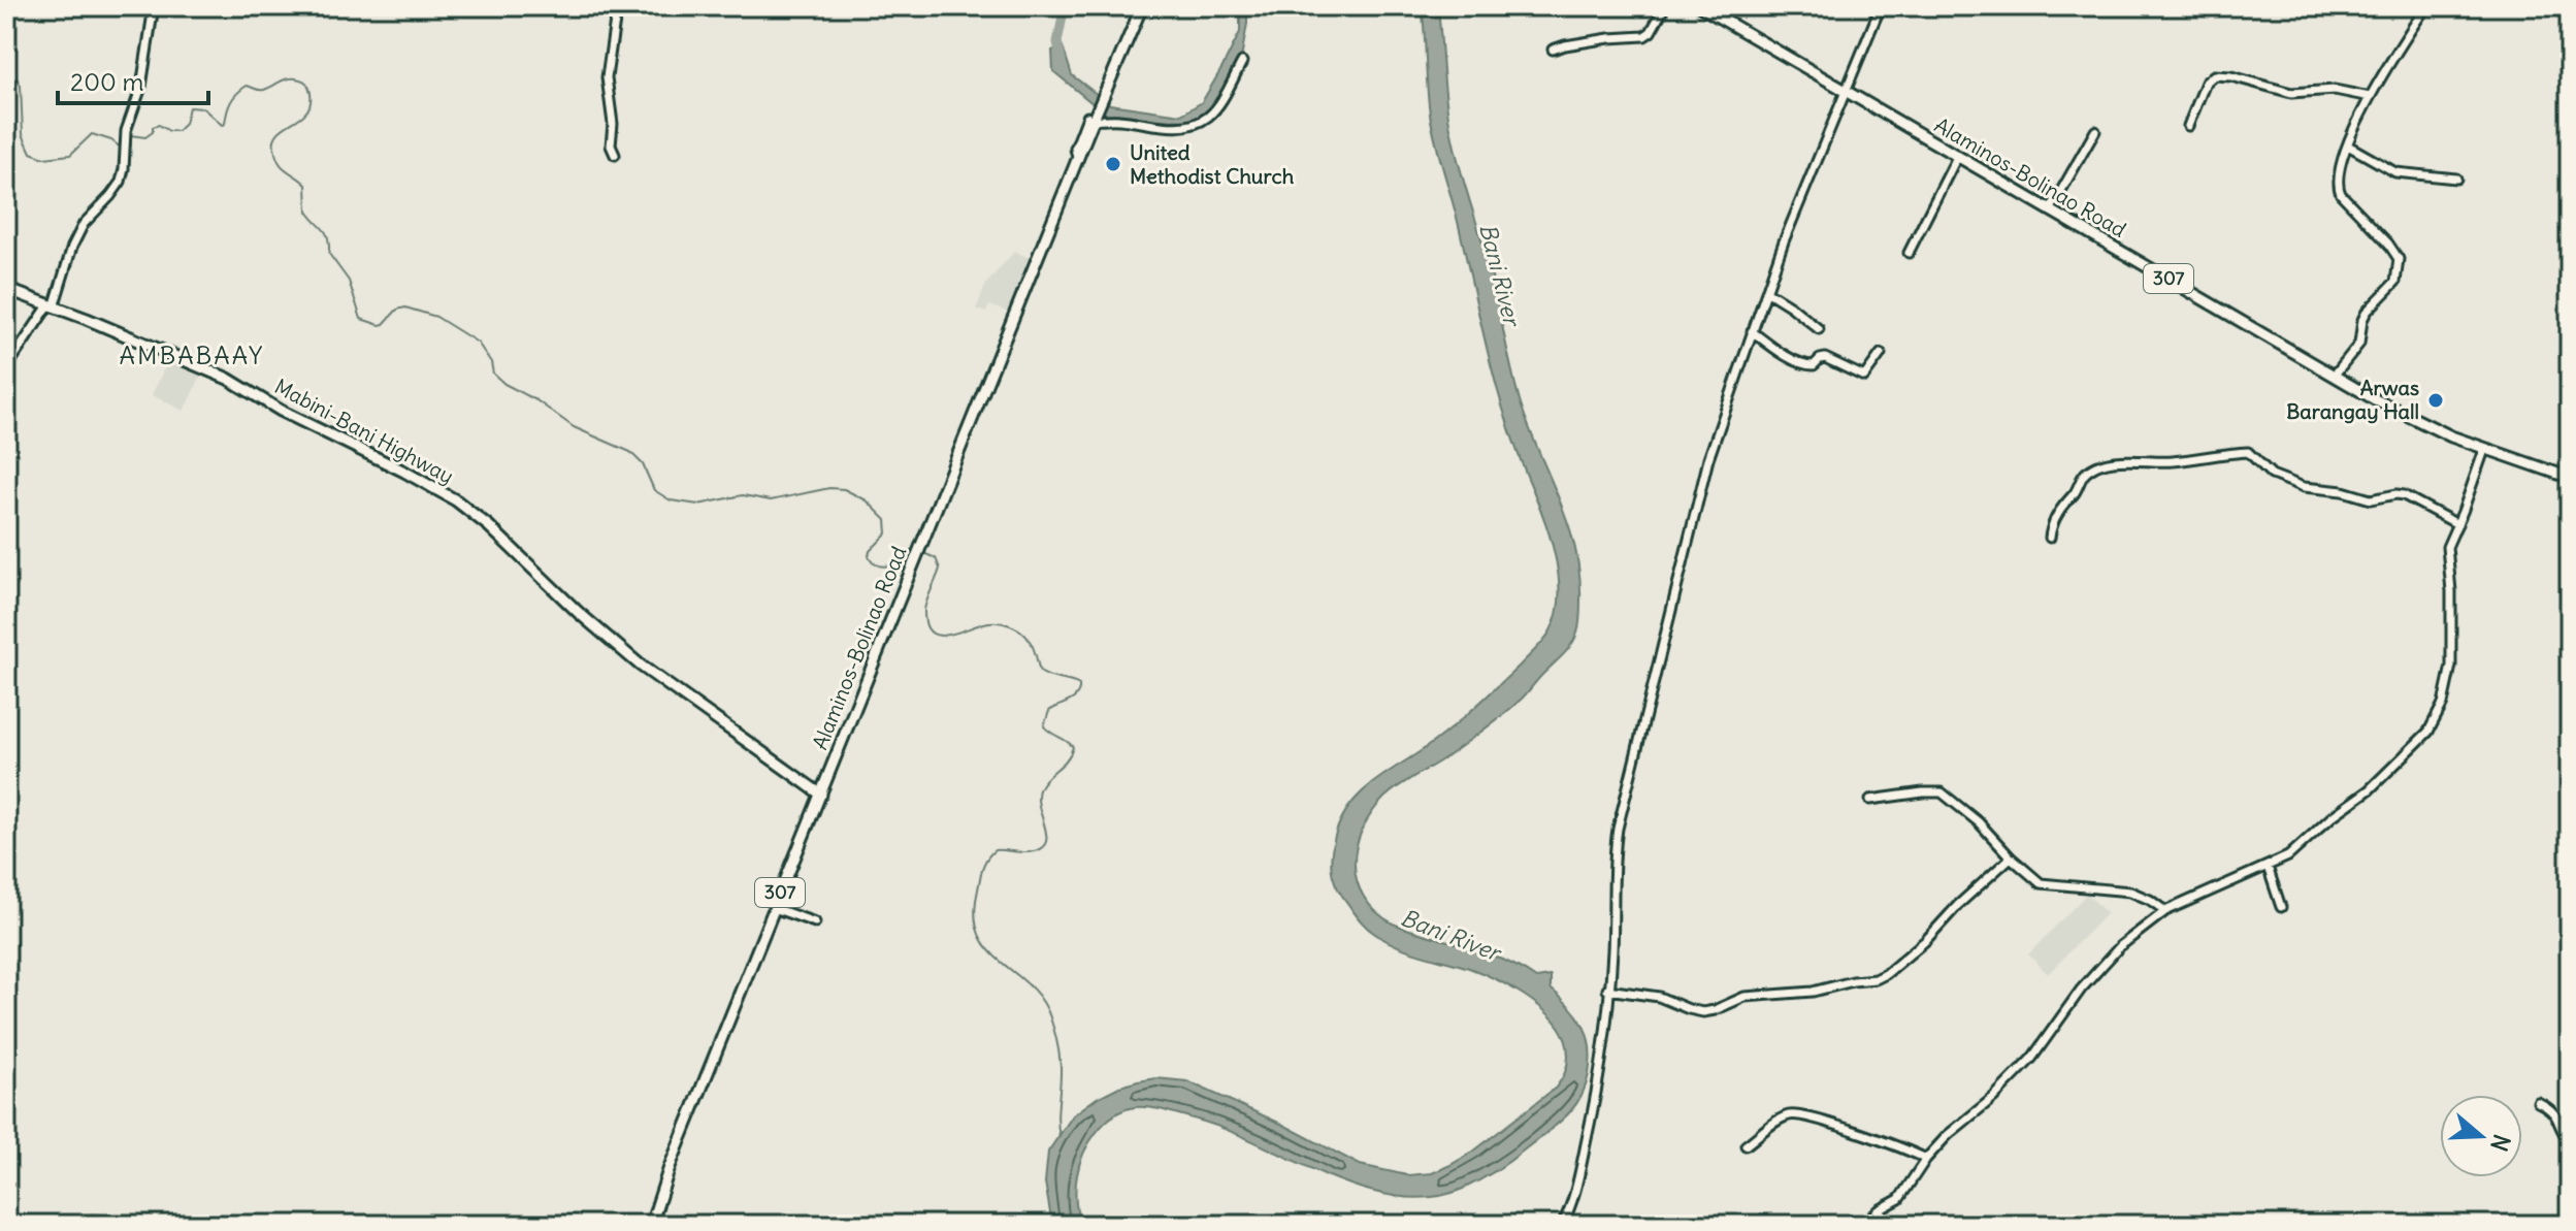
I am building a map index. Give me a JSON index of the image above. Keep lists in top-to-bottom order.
{
  "streets": {
    "main road": ["Alaminos-Bolinao Road", "307", "Mabini-Bani Highway"]
  },
  "crossings": [
    ["Alaminos-Bolinao Road", "Mabini-Bani Highway"]
  ],
  "districts": ["AMBABAAY"],
  "water": ["Bani River"],
  "places": ["United Methodist Church", "Arwas Barangay Hall"],
  "scale_bar": "200 m",
  "north": "right"
}
